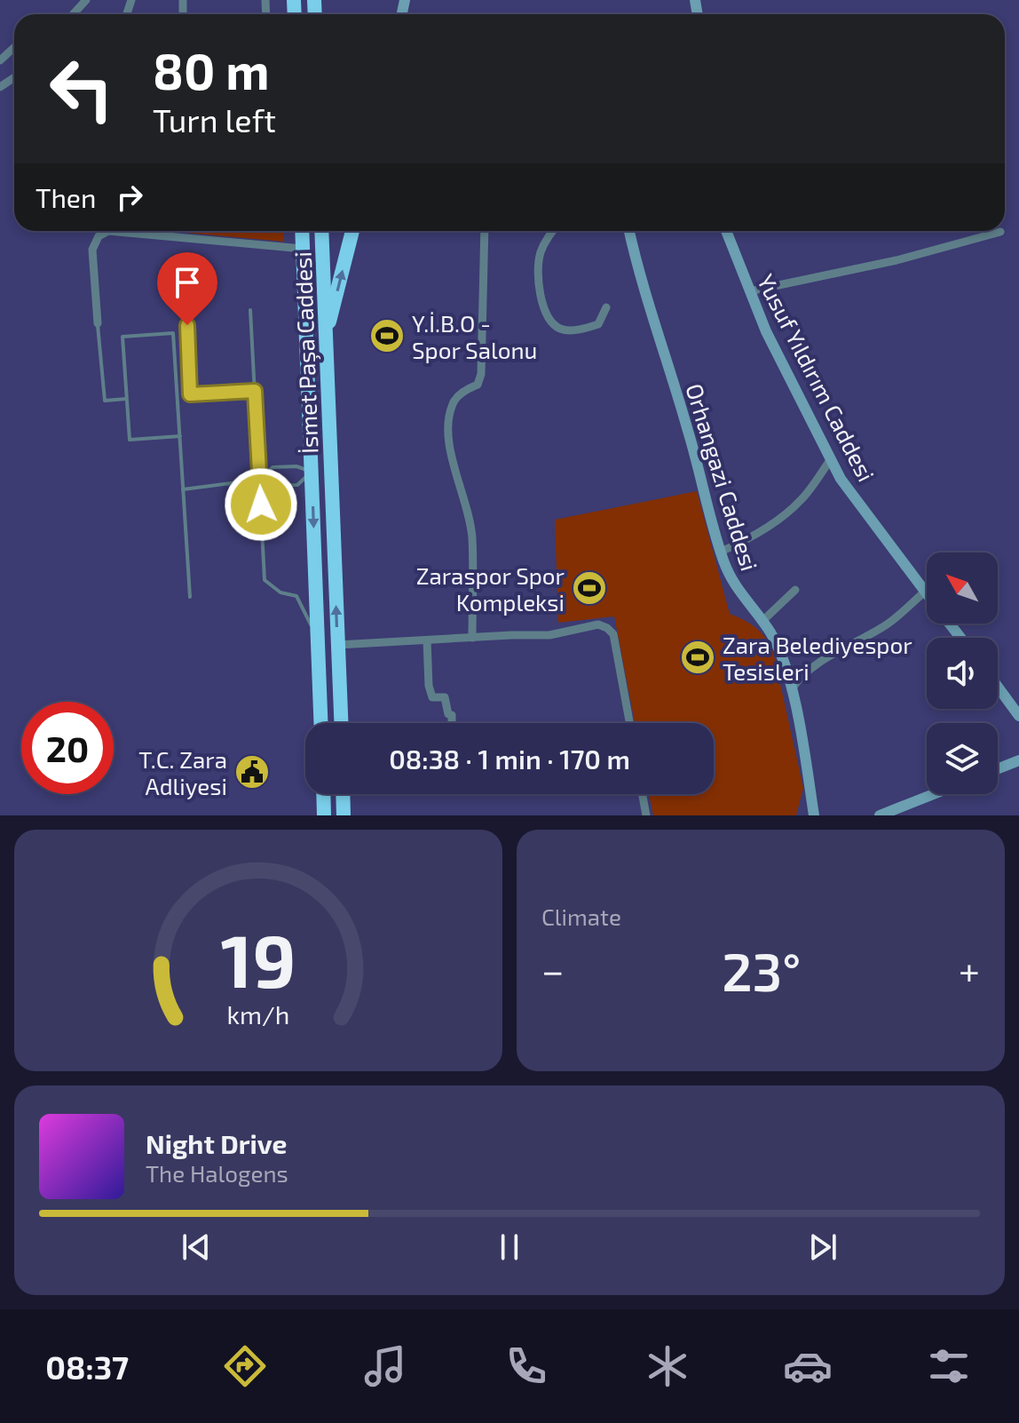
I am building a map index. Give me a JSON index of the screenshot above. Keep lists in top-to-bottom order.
{
  "streets": {
    "highway": ["İsmet Paşa Caddesi"],
    "street": ["Yusuf Yıldırım Caddesi", "Orhangazi Caddesi"]
  },
  "places": {
    "sports": ["Y.İ.B.O - Spor Salonu", "Zaraspor Spor Kompleksi", "Zara Belediyespor Tesisleri"],
    "public building": ["T.C. Zara Adliyesi"]
  },
  "north": "top left",
  "page": {
    "turn": ["80 m", "Turn left"],
    "then": "Then",
    "limit": "20",
    "trip": "08:38 · 1 min · 170 m",
    "tile": "Climate",
    "heat": ["−", "23°", "+"],
    "song": ["Night Drive", "The Halogens"],
    "tabs": "08:37",
    "gauge": ["19", "km/h"]
  }
}
